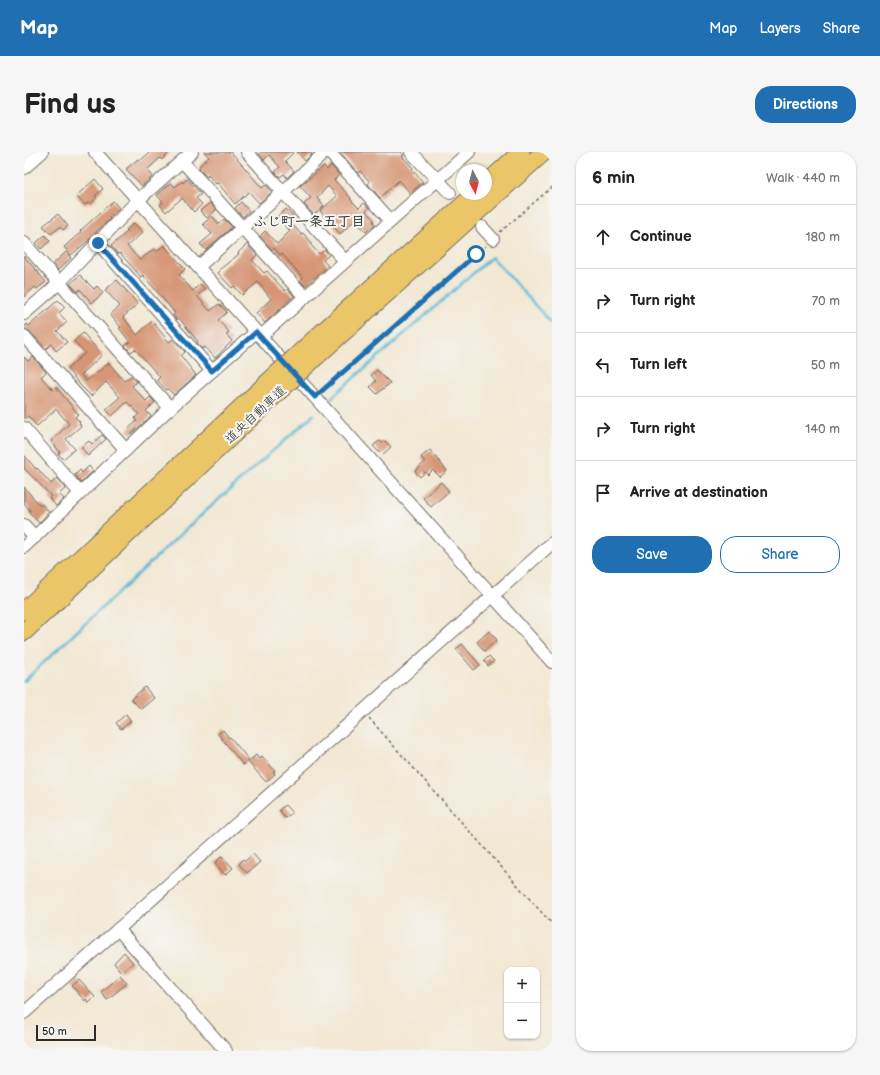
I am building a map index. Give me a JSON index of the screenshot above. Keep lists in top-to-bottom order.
{
  "streets": {
    "highway": ["道央自動車道"]
  },
  "districts": ["ふじ町一条五丁目"],
  "scale_bar": "50 m",
  "north": "bottom",
  "page": {
    "header": "Map",
    "nav": ["Map", "Layers", "Share"],
    "buttons": [
      "Directions",
      ["Save", "Share"]
    ],
    "title": "Find us",
    "heading": ["6 min", "Walk · 440 m"],
    "list": [
      ["Continue", "180 m"],
      ["Turn right", "70 m"],
      ["Turn left", "50 m"],
      ["Turn right", "140 m"],
      "Arrive at destination"
    ],
    "map_buttons": ["+", "−"],
    "scale": "50 m"
  }
}
